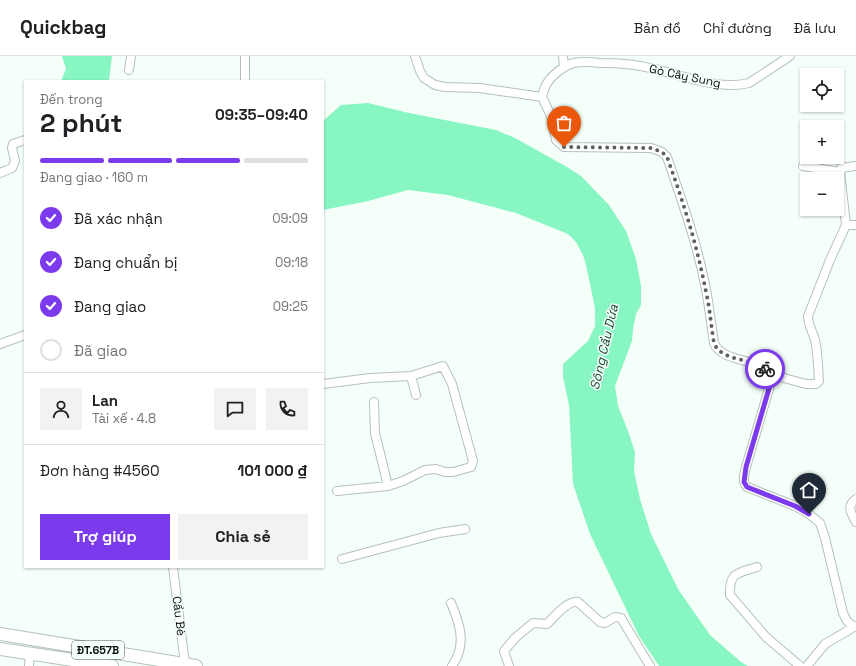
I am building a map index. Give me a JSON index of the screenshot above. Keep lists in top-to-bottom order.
{
  "streets": {
    "main road": ["ĐT.657B"],
    "street": ["Gò Cây Sung", "Cầu Bè"]
  },
  "crossings": [
    ["Cầu Bè", "ĐT.657B"]
  ],
  "water": ["Sông Cầu Dứa"],
  "page": {
    "header": "Quickbag",
    "nav": ["Bản đồ", "Chỉ đường", "Đã lưu"],
    "map_buttons": ["+", "−"],
    "heading": ["2 phút", "Đến trong", "09:35–09:40"],
    "panel": [
      "Lan",
      "Tài xế · 4.8",
      "Đơn hàng #4560",
      "101 000 ₫"
    ],
    "bar": "Đang giao · 160 m",
    "list": [
      ["Đã xác nhận", "09:09"],
      ["Đang chuẩn bị", "09:18"],
      ["Đang giao", "09:25"],
      "Đã giao"
    ],
    "buttons": ["Trợ giúp", "Chia sẻ"]
  }
}
